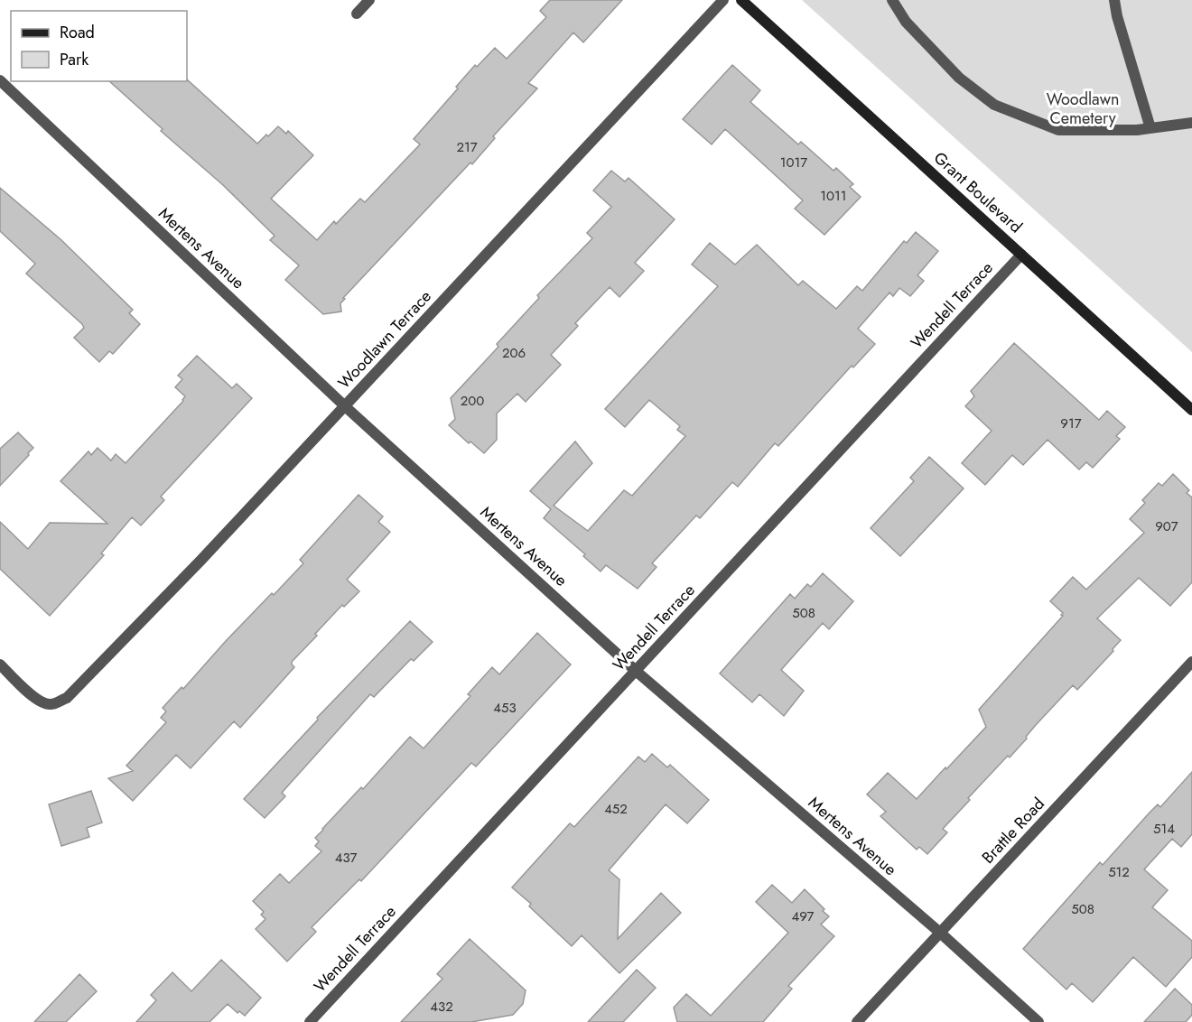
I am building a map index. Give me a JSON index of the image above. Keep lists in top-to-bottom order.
{
  "streets": {
    "street": [
      "Grant Boulevard",
      "Mertens Avenue",
      "Wendell Terrace",
      "Woodlawn Terrace",
      "Brattle Road"
    ]
  },
  "crossings": [
    ["Grant Boulevard", "Wendell Terrace"],
    ["Mertens Avenue", "Wendell Terrace"],
    ["Mertens Avenue", "Woodlawn Terrace"],
    ["Mertens Avenue", "Brattle Road"]
  ],
  "parks": ["Woodlawn Cemetery"],
  "house_numbers": [
    "217",
    "1017",
    "1011",
    "206",
    "200",
    "917",
    "907",
    "508",
    "453",
    "452",
    "514",
    "437",
    "512",
    "508",
    "497",
    "432"
  ],
  "legend": ["Road", "Park"]
}
